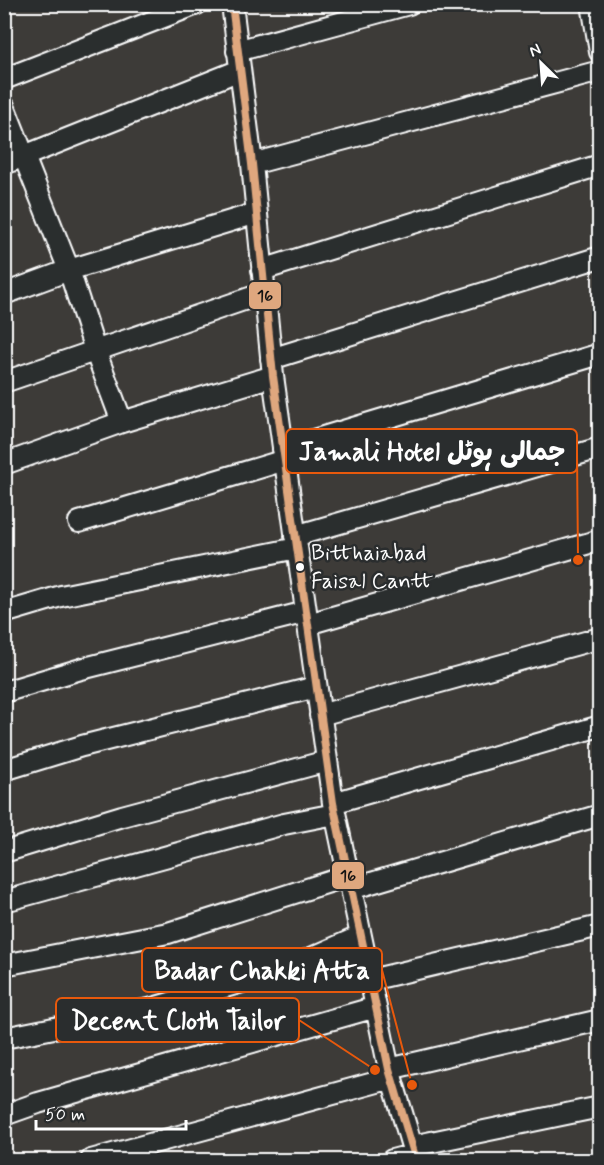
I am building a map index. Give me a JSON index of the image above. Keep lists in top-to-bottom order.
{
  "places": [
    "Jamali Hotel جمالی ہوٹل",
    "Bitthaiabad Faisal Cantt",
    "Decent Cloth Tailor",
    "Badar Chakki Atta"
  ],
  "lines": ["transit line 16"],
  "scale_bar": "50 m",
  "north": "top left"
}
